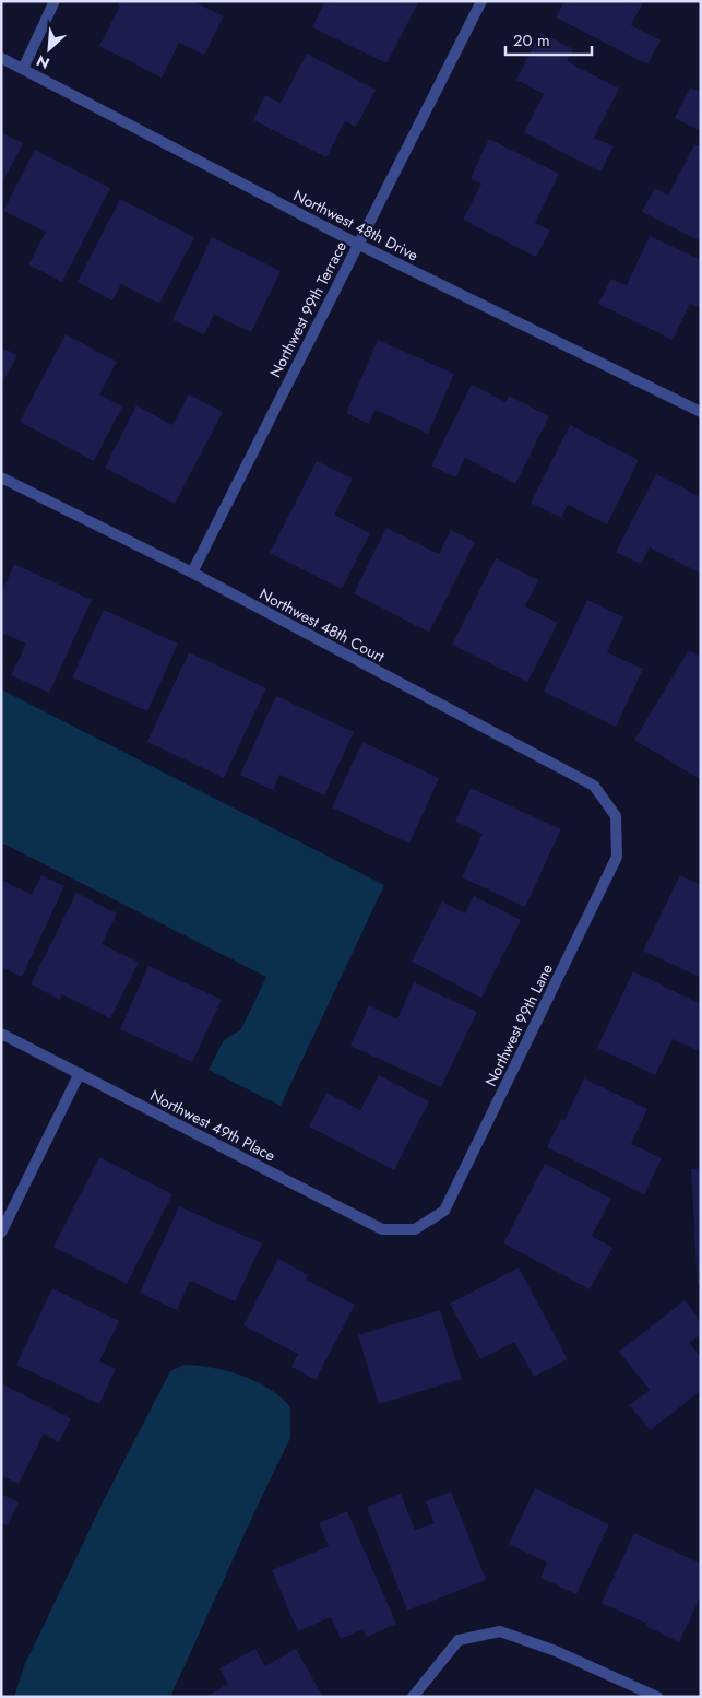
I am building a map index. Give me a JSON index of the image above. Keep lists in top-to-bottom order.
{
  "streets": {
    "street": [
      "Northwest 48th Drive",
      "Northwest 99th Terrace",
      "Northwest 48th Court",
      "Northwest 99th Lane",
      "Northwest 49th Place"
    ]
  },
  "crossings": [
    ["Northwest 48th Drive", "Northwest 99th Terrace"],
    ["Northwest 99th Terrace", "Northwest 48th Court"],
    ["Northwest 48th Court", "Northwest 99th Lane"],
    ["Northwest 99th Lane", "Northwest 49th Place"]
  ],
  "scale_bar": "20 m",
  "north": "bottom left"
}
